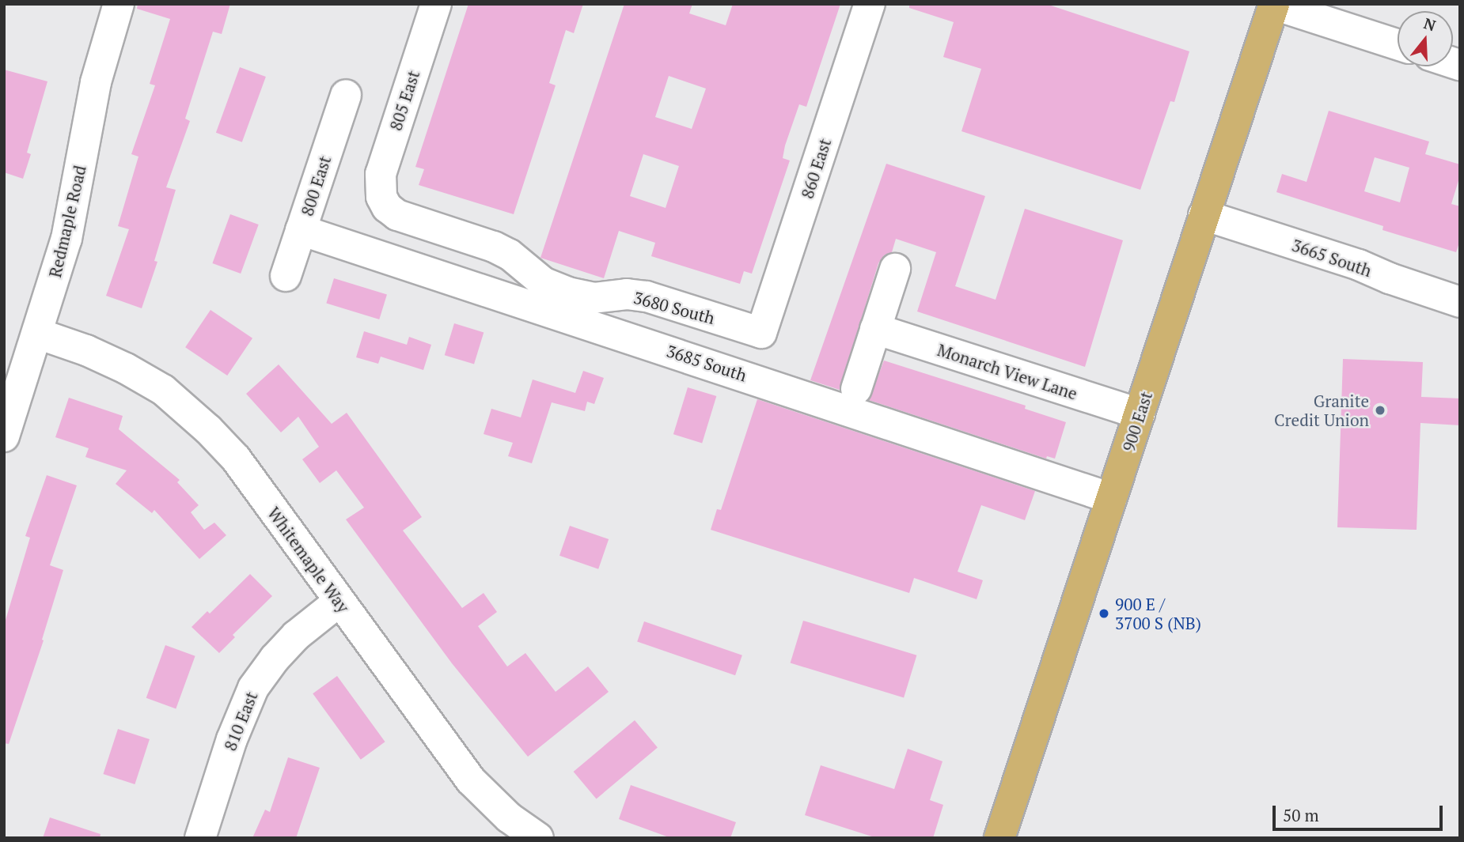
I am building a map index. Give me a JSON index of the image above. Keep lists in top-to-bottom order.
{
  "streets": {
    "main road": ["900 East"],
    "street": [
      "805 East",
      "860 East",
      "800 East",
      "Redmaple Road",
      "3665 South",
      "3680 South",
      "3685 South",
      "Monarch View Lane",
      "Whitemaple Way",
      "810 East"
    ]
  },
  "crossings": [
    ["805 East", "3680 South"],
    ["860 East", "3680 South"],
    ["800 East", "3685 South"],
    ["Redmaple Road", "Whitemaple Way"],
    ["3665 South", "900 East"],
    ["3685 South", "900 East"],
    ["Monarch View Lane", "900 East"],
    ["Whitemaple Way", "810 East"]
  ],
  "places": ["Granite Credit Union", "900 E / 3700 S (NB)"],
  "scale_bar": "50 m",
  "north": "top"
}
